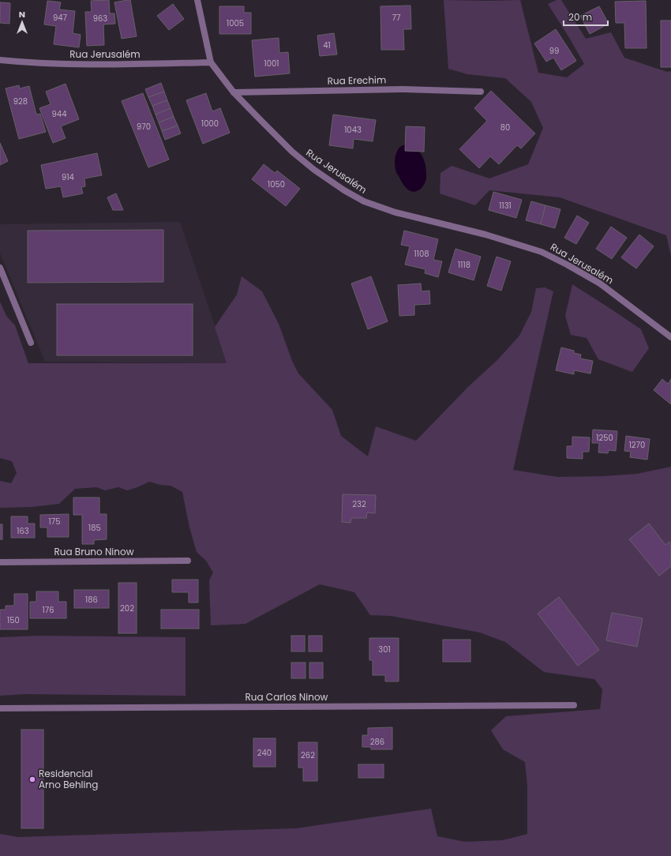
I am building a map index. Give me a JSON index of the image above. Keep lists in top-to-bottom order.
{
  "streets": {
    "street": [
      "Rua Jerusalém",
      "Rua Erechim",
      "Rua Bruno Ninow",
      "Rua Carlos Ninow"
    ]
  },
  "crossings": [
    ["Rua Jerusalém", "Rua Erechim"]
  ],
  "places": ["Residencial Arno Behling"],
  "house_numbers": [
    "947",
    "77",
    "963",
    "1005",
    "41",
    "99",
    "1001",
    "928",
    "944",
    "1000",
    "970",
    "80",
    "1043",
    "914",
    "1050",
    "1131",
    "1108",
    "1118",
    "1250",
    "1270",
    "232",
    "175",
    "185",
    "163",
    "186",
    "202",
    "176",
    "150",
    "301",
    "286",
    "240",
    "262"
  ],
  "scale_bar": "20 m",
  "north": "top"
}
